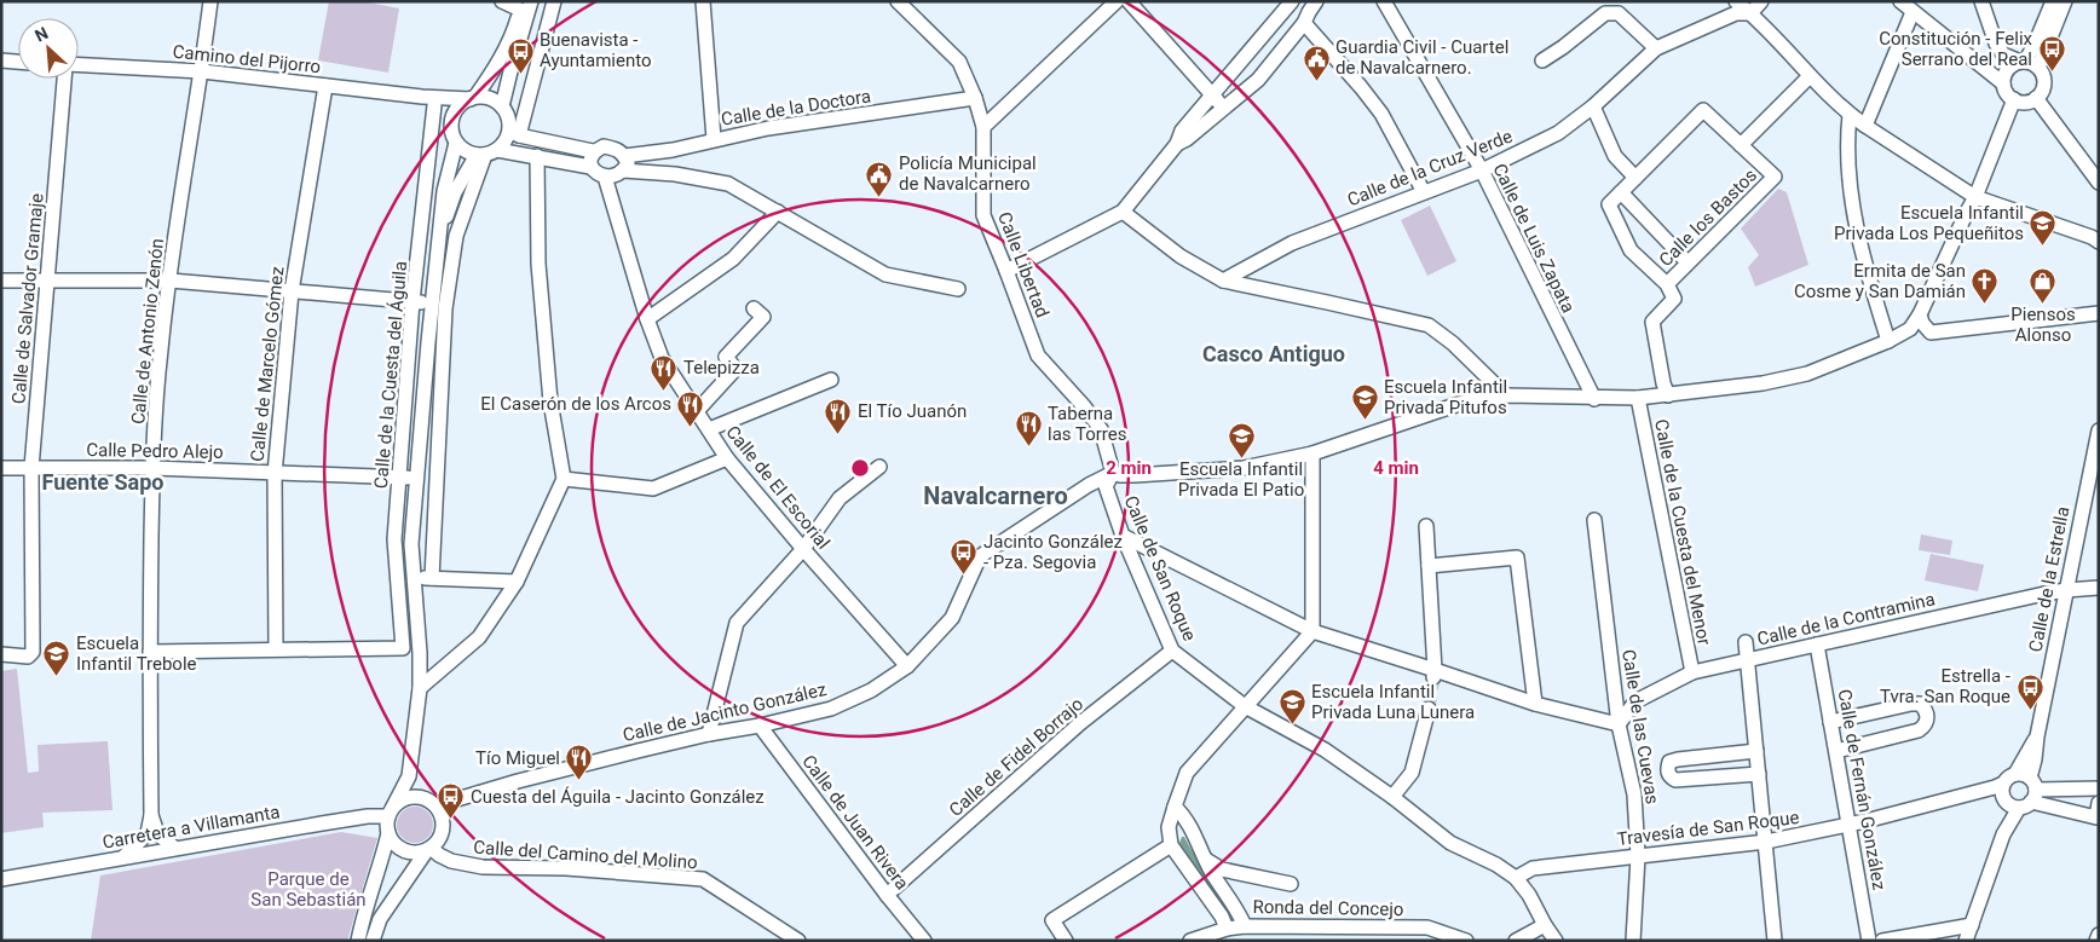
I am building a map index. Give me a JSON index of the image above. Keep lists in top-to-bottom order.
{
  "streets": {
    "street": [
      "Camino del Pijorro",
      "Calle de la Doctora",
      "Calle de la Cruz Verde",
      "Calle los Bastos",
      "Calle de Luis Zapata",
      "Calle Libertad",
      "Calle de Salvador Gramaje",
      "Calle de Antonio Zenón",
      "Calle de Marcelo Gómez",
      "Calle de la Cuesta del Águila",
      "Calle Pedro Alejo",
      "Calle de El Escorial",
      "Calle de la Cuesta del Menor",
      "Calle de San Roque",
      "Calle de la Estrella",
      "Calle de la Contramina",
      "Calle de Jacinto González",
      "Calle de las Cuevas",
      "Calle de Fidel Borrajo",
      "Calle de Fernán González",
      "Calle de Juan Rivera",
      "Carretera a Villamanta",
      "Travesía de San Roque",
      "Calle del Camino del Molino",
      "Ronda del Concejo"
    ]
  },
  "crossings": [
    ["Camino del Pijorro", "Calle de Antonio Zenón"],
    ["Camino del Pijorro", "Calle de Marcelo Gómez"],
    ["Camino del Pijorro", "Calle de la Cuesta del Águila"],
    ["Calle de la Doctora", "Calle Libertad"],
    ["Calle de la Doctora", "Calle de El Escorial"],
    ["Calle de la Cruz Verde", "Calle de Luis Zapata"],
    ["Calle Libertad", "Calle de San Roque"],
    ["Calle Libertad", "Calle de Jacinto González"],
    ["Calle de Salvador Gramaje", "Calle Pedro Alejo"],
    ["Calle de Antonio Zenón", "Calle Pedro Alejo"],
    ["Calle de Antonio Zenón", "Carretera a Villamanta"],
    ["Calle de Marcelo Gómez", "Calle de la Cuesta del Águila"],
    ["Calle de Marcelo Gómez", "Calle Pedro Alejo"],
    ["Calle de la Cuesta del Águila", "Calle Pedro Alejo"],
    ["Calle de la Cuesta del Águila", "Calle de Jacinto González"],
    ["Calle de la Cuesta del Águila", "Carretera a Villamanta"],
    ["Calle de la Cuesta del Águila", "Calle del Camino del Molino"],
    ["Calle de El Escorial", "Calle de Jacinto González"],
    ["Calle de la Cuesta del Menor", "Calle de la Contramina"],
    ["Calle de San Roque", "Calle de Jacinto González"],
    ["Calle de San Roque", "Calle de Fidel Borrajo"],
    ["Calle de San Roque", "Travesía de San Roque"],
    ["Calle de la Estrella", "Calle de la Contramina"],
    ["Calle de la Estrella", "Travesía de San Roque"],
    ["Calle de la Contramina", "Calle de las Cuevas"],
    ["Calle de la Contramina", "Calle de Fernán González"],
    ["Calle de Jacinto González", "Calle de Juan Rivera"],
    ["Calle de Jacinto González", "Carretera a Villamanta"],
    ["Calle de Jacinto González", "Calle del Camino del Molino"],
    ["Calle de las Cuevas", "Travesía de San Roque"],
    ["Calle de Fidel Borrajo", "Calle de Juan Rivera"],
    ["Calle de Fernán González", "Travesía de San Roque"],
    ["Carretera a Villamanta", "Calle del Camino del Molino"]
  ],
  "districts": ["Casco Antiguo", "Fuente Sapo", "Navalcarnero"],
  "parks": ["Parque de San Sebastián"],
  "places": {
    "bus stop": [
      "Constitución - Felix Serrano del Real",
      "Buenavista - Ayuntamiento",
      "Jacinto González - Pza. Segovia",
      "Estrella - Tvra. San Roque",
      "Cuesta del Águila - Jacinto González"
    ],
    "public building": ["Guardia Civil - Cuartel de Navalcarnero.", "Policía Municipal de Navalcarnero"],
    "school or university": [
      "Escuela Infantil Privada Los Pequeñitos",
      "Escuela Infantil Privada Pitufos",
      "Escuela Infantil Privada El Patio",
      "Escuela Infantil Trebole",
      "Escuela Infantil Privada Luna Lunera"
    ],
    "shop": ["Piensos Alonso"],
    "church": ["Ermita de San Cosme y San Damián"],
    "restaurant": [
      "Telepizza",
      "El Caserón de los Arcos",
      "El Tío Juanón",
      "Taberna las Torres",
      "Tío Miguel"
    ]
  },
  "north": "top left",
  "rings": ["2 min", "4 min"]
}
